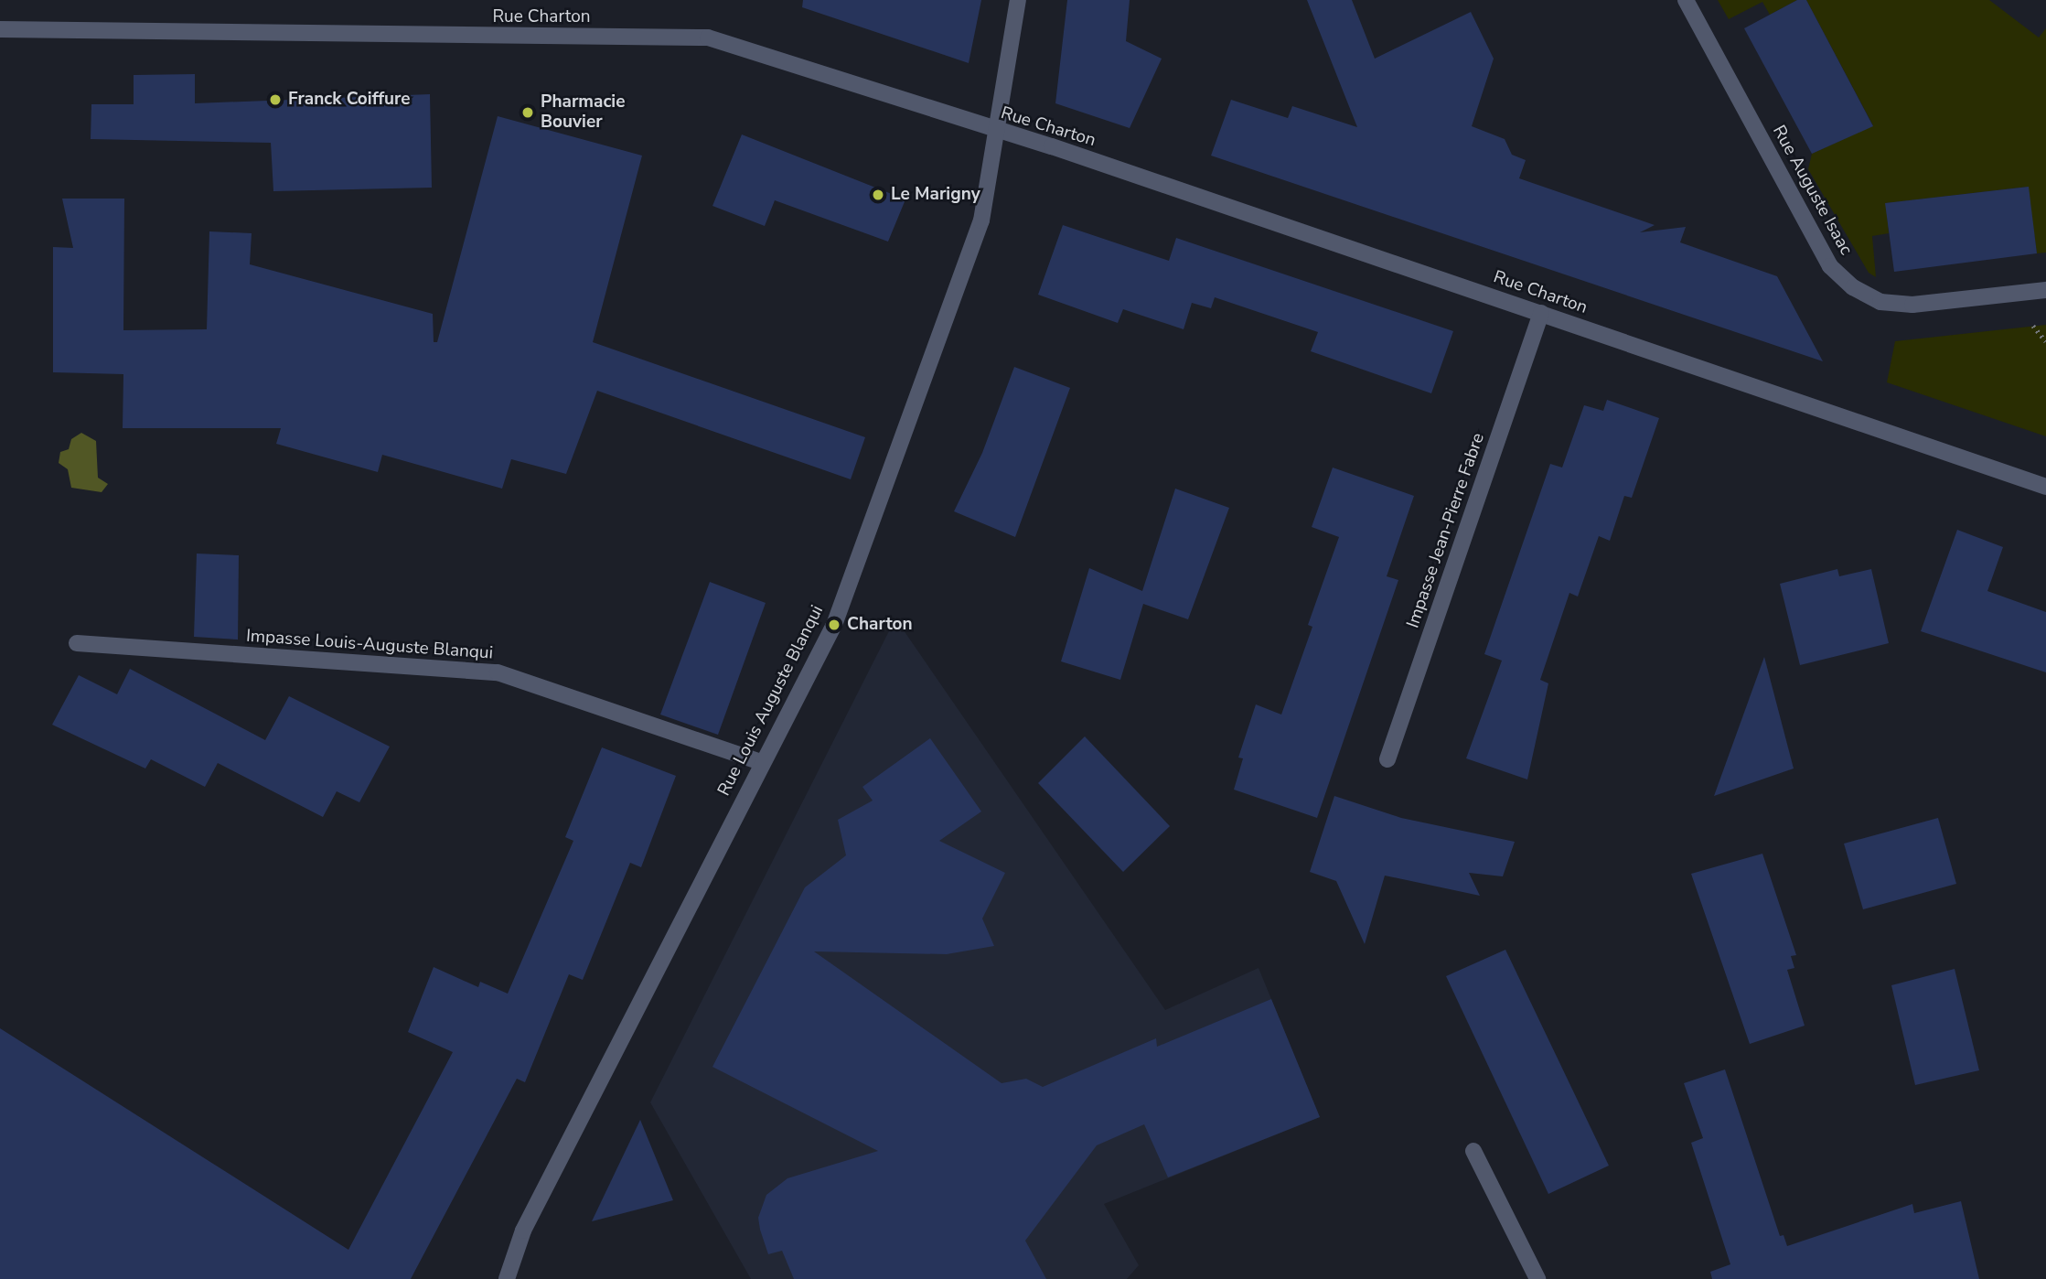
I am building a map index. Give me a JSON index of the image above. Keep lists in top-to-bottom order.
{
  "streets": {
    "street": [
      "Rue Charton",
      "Rue Auguste Isaac",
      "Impasse Jean-Pierre Fabre",
      "Impasse Louis-Auguste Blanqui",
      "Rue Louis Auguste Blanqui"
    ]
  },
  "crossings": [
    ["Rue Charton", "Impasse Jean-Pierre Fabre"],
    ["Rue Charton", "Rue Louis Auguste Blanqui"],
    ["Impasse Louis-Auguste Blanqui", "Rue Louis Auguste Blanqui"]
  ],
  "places": [
    "Franck Coiffure",
    "Pharmacie Bouvier",
    "Le Marigny",
    "Charton"
  ]
}
